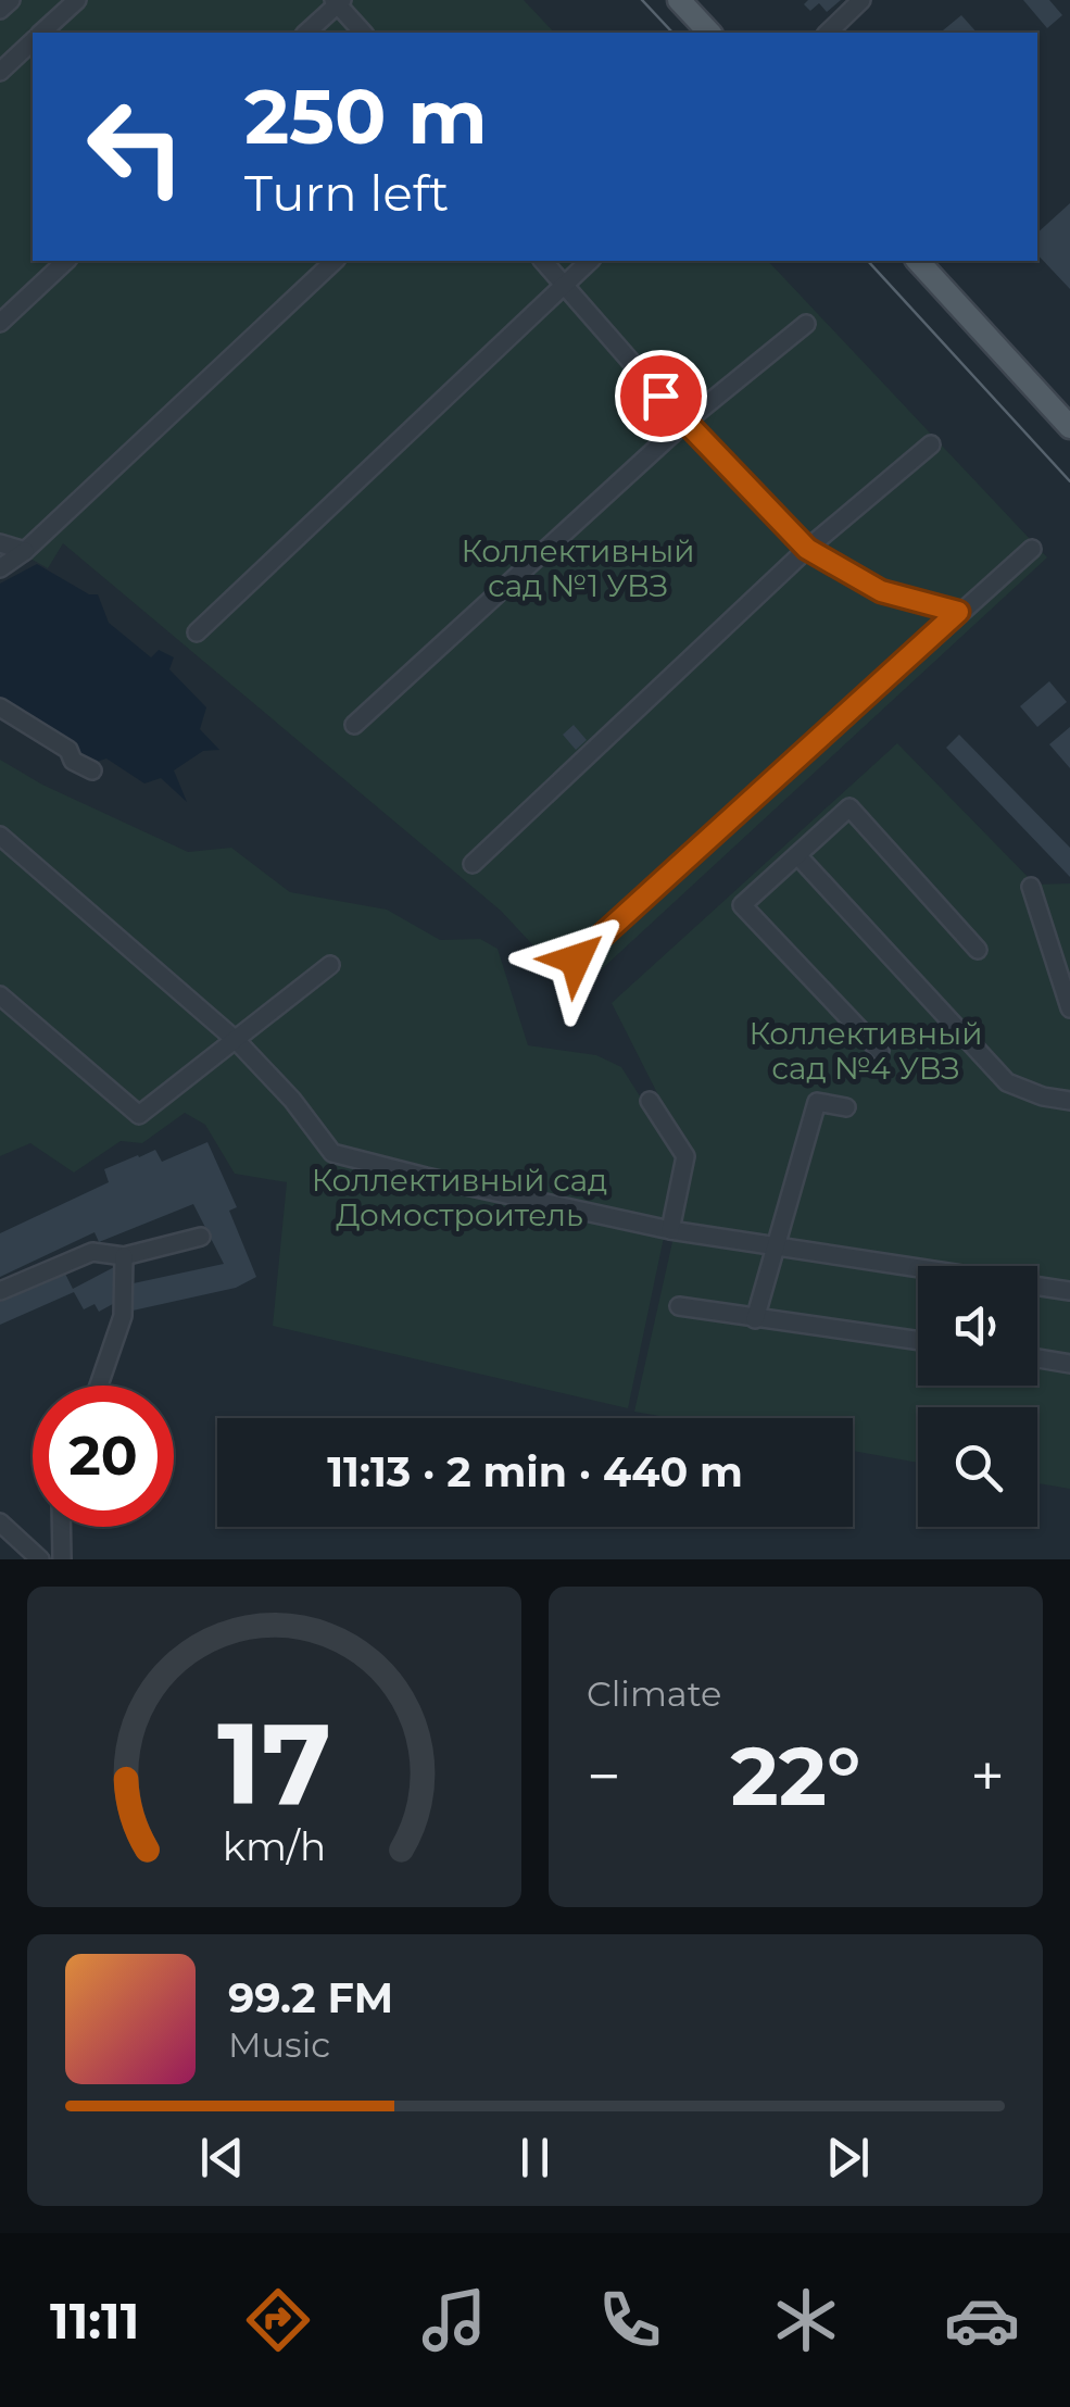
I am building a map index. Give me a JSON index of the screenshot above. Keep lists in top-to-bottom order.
{
  "parks": ["Коллективный сад №1 УВЗ", "Коллективный сад №4 УВЗ", "Коллективный сад Домостроитель"],
  "page": {
    "turn": ["250 m", "Turn left"],
    "limit": "20",
    "trip": "11:13 · 2 min · 440 m",
    "tile": "Climate",
    "heat": ["−", "22°", "+"],
    "song": ["99.2 FM", "Music"],
    "tabs": "11:11",
    "gauge": ["17", "km/h"]
  }
}
